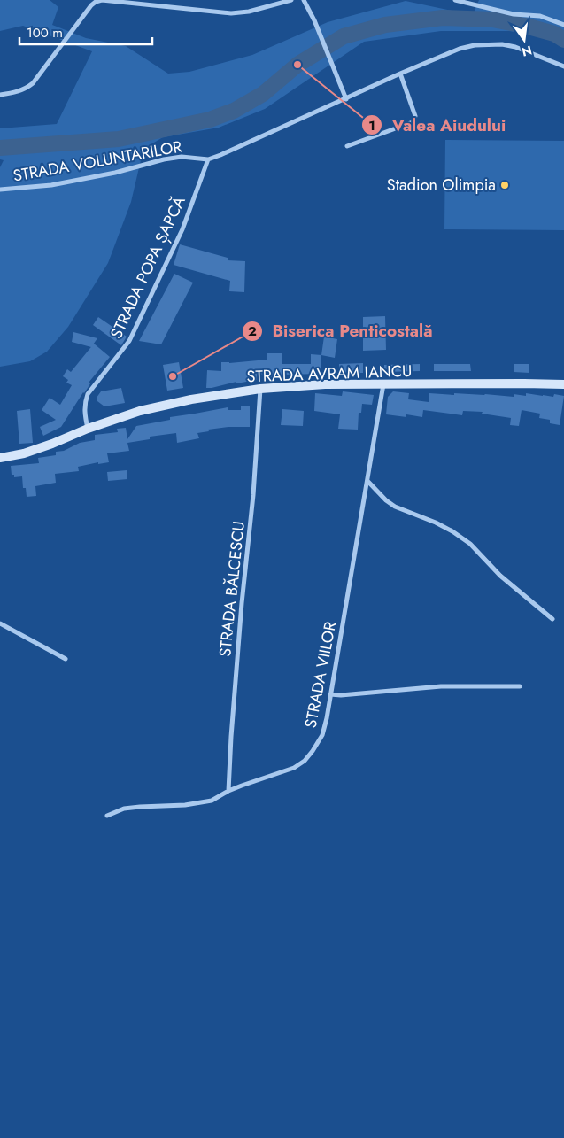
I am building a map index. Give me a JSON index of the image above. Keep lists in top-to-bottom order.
{
  "streets": {
    "main road": ["STRADA AVRAM IANCU"],
    "street": [
      "STRADA VOLUNTARILOR",
      "STRADA POPA ȘAPCĂ",
      "STRADA BĂLCESCU",
      "STRADA VIILOR"
    ]
  },
  "crossings": [
    ["STRADA VOLUNTARILOR", "STRADA POPA ȘAPCĂ"],
    ["STRADA POPA ȘAPCĂ", "STRADA AVRAM IANCU"],
    ["STRADA AVRAM IANCU", "STRADA BĂLCESCU"],
    ["STRADA AVRAM IANCU", "STRADA VIILOR"],
    ["STRADA BĂLCESCU", "STRADA VIILOR"]
  ],
  "places": ["Valea Aiudului", "Stadion Olimpia", "Biserica Penticostală"],
  "scale_bar": "100 m",
  "north": "bottom"
}
